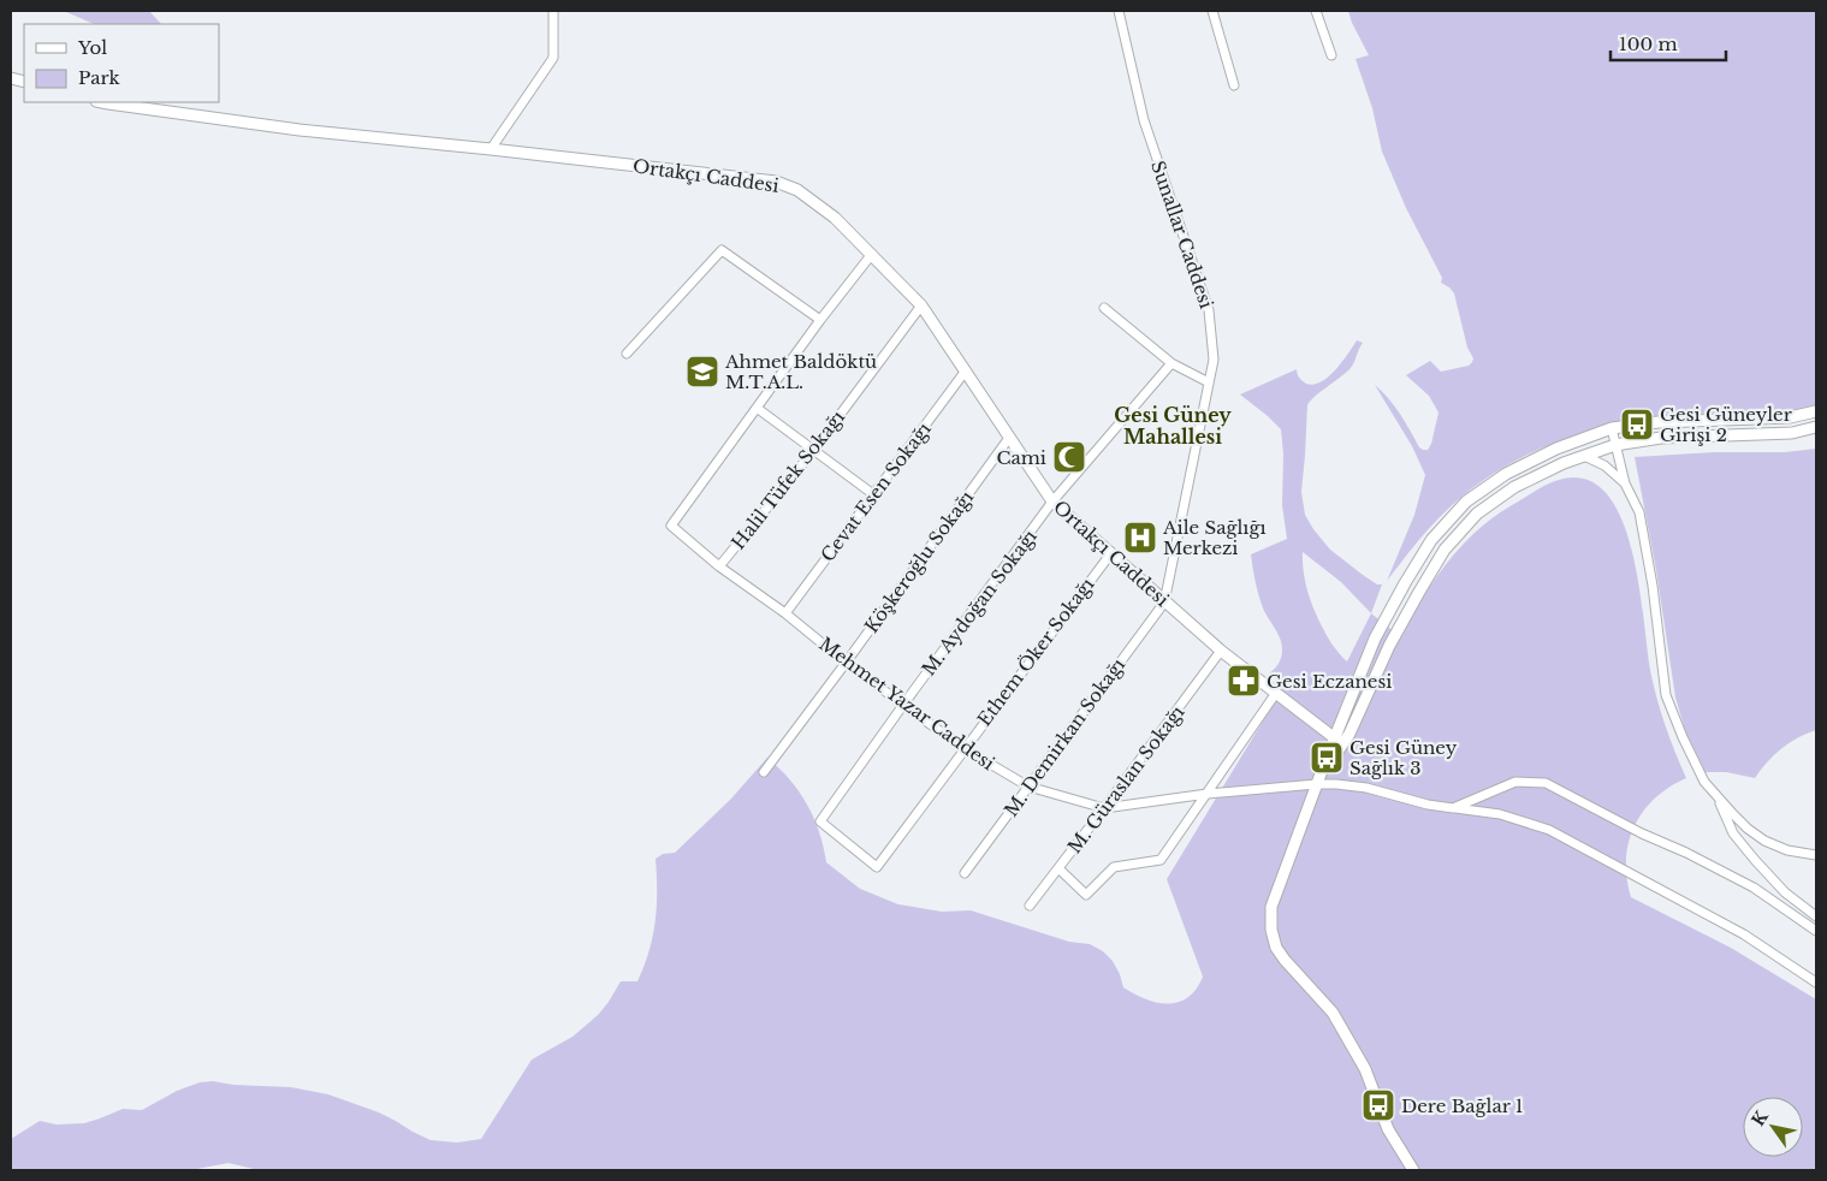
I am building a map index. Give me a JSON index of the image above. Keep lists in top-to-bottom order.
{
  "streets": {
    "street": [
      "Ortakçı Caddesi",
      "Sunallar Caddesi",
      "Halil Tüfek Sokağı",
      "Cevat Esen Sokağı",
      "Köşkeroğlu Sokağı",
      "M. Aydoğan Sokağı",
      "Ethem Öker Sokağı",
      "Mehmet Yazar Caddesi",
      "M. Demirkan Sokağı",
      "M. Güraslan Sokağı"
    ]
  },
  "crossings": [
    ["Ortakçı Caddesi", "Sunallar Caddesi"],
    ["Ortakçı Caddesi", "Halil Tüfek Sokağı"],
    ["Ortakçı Caddesi", "Cevat Esen Sokağı"],
    ["Ortakçı Caddesi", "Köşkeroğlu Sokağı"],
    ["Ortakçı Caddesi", "M. Aydoğan Sokağı"],
    ["Ortakçı Caddesi", "Ethem Öker Sokağı"],
    ["Ortakçı Caddesi", "M. Demirkan Sokağı"],
    ["Ortakçı Caddesi", "M. Güraslan Sokağı"],
    ["Sunallar Caddesi", "M. Demirkan Sokağı"],
    ["Halil Tüfek Sokağı", "Mehmet Yazar Caddesi"],
    ["Cevat Esen Sokağı", "Mehmet Yazar Caddesi"],
    ["Köşkeroğlu Sokağı", "Mehmet Yazar Caddesi"],
    ["M. Aydoğan Sokağı", "Ethem Öker Sokağı"],
    ["M. Aydoğan Sokağı", "Mehmet Yazar Caddesi"],
    ["Ethem Öker Sokağı", "Mehmet Yazar Caddesi"],
    ["Mehmet Yazar Caddesi", "M. Demirkan Sokağı"],
    ["Mehmet Yazar Caddesi", "M. Güraslan Sokağı"]
  ],
  "districts": ["Gesi Güney Mahallesi"],
  "places": {
    "school or university": ["Ahmet Baldöktü M.T.A.L."],
    "bus stop": ["Gesi Güneyler Girişi 2", "Gesi Güney Sağlık 3", "Dere Bağlar 1"],
    "mosque": ["Cami"],
    "hospital": ["Aile Sağlığı Merkezi"],
    "pharmacy": ["Gesi Eczanesi"]
  },
  "legend": ["Yol", "Park"],
  "scale_bar": "100 m",
  "north": "top left"
}
